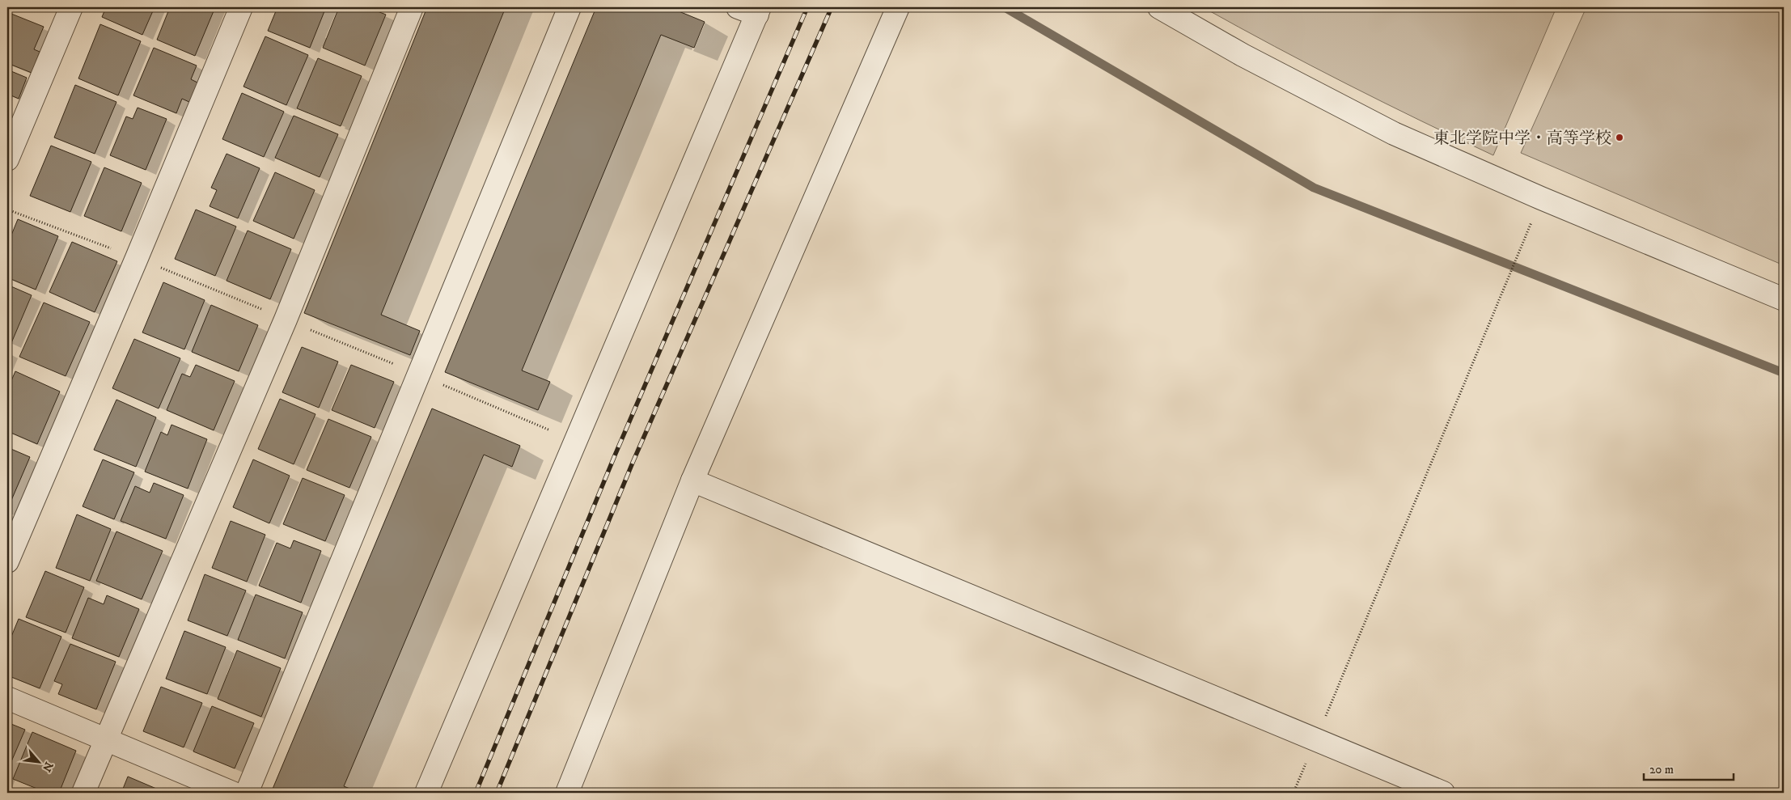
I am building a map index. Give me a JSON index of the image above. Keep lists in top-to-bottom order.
{
  "places": ["東北学院中学・高等学校"],
  "scale_bar": "20 m",
  "north": "bottom right"
}
